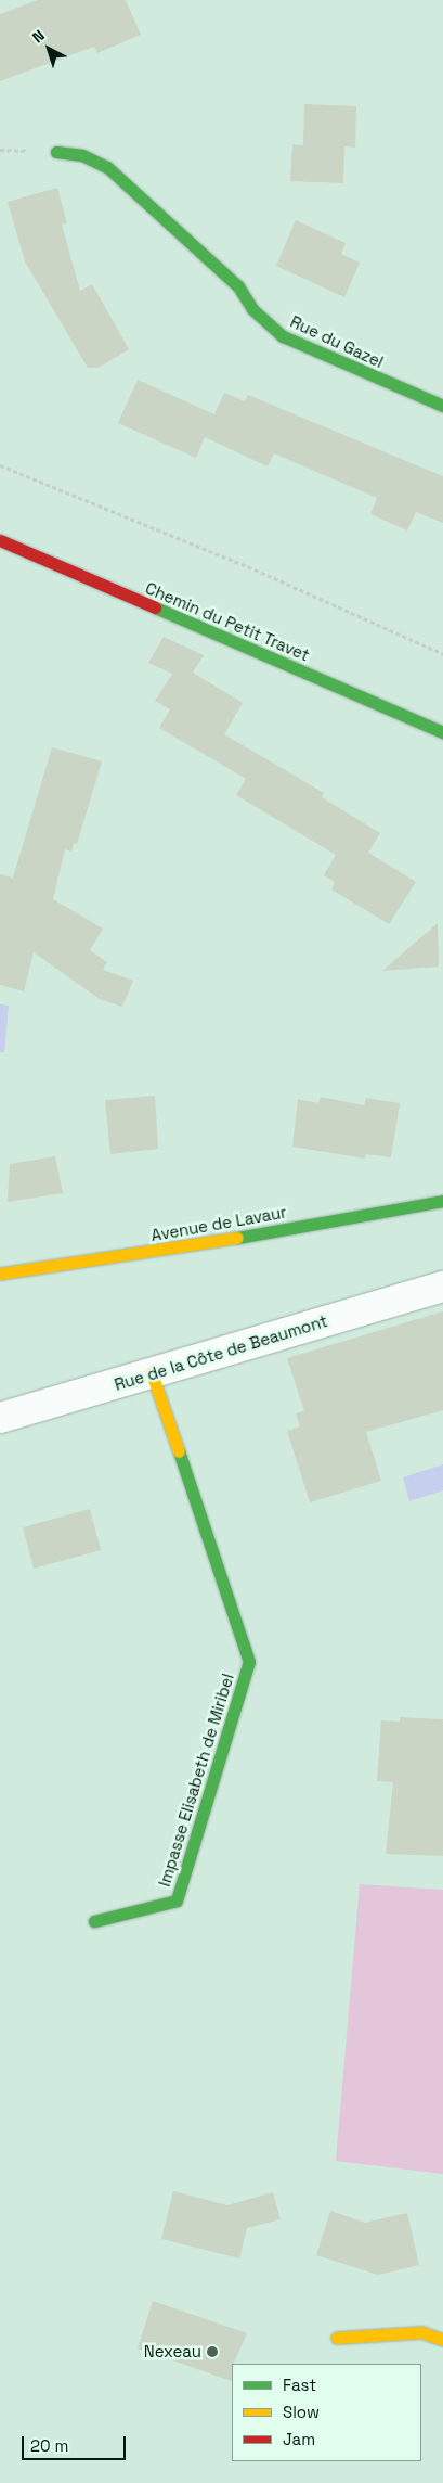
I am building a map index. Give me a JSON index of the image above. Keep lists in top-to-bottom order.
{
  "streets": {
    "street": [
      "Rue du Gazel",
      "Chemin du Petit Travet",
      "Avenue de Lavaur",
      "Rue de la Côte de Beaumont",
      "Impasse Elisabeth de Miribel"
    ]
  },
  "crossings": [
    ["Rue de la Côte de Beaumont", "Impasse Elisabeth de Miribel"]
  ],
  "places": ["Nexeau"],
  "legend": ["Fast", "Slow", "Jam"],
  "scale_bar": "20 m",
  "north": "top left"
}
